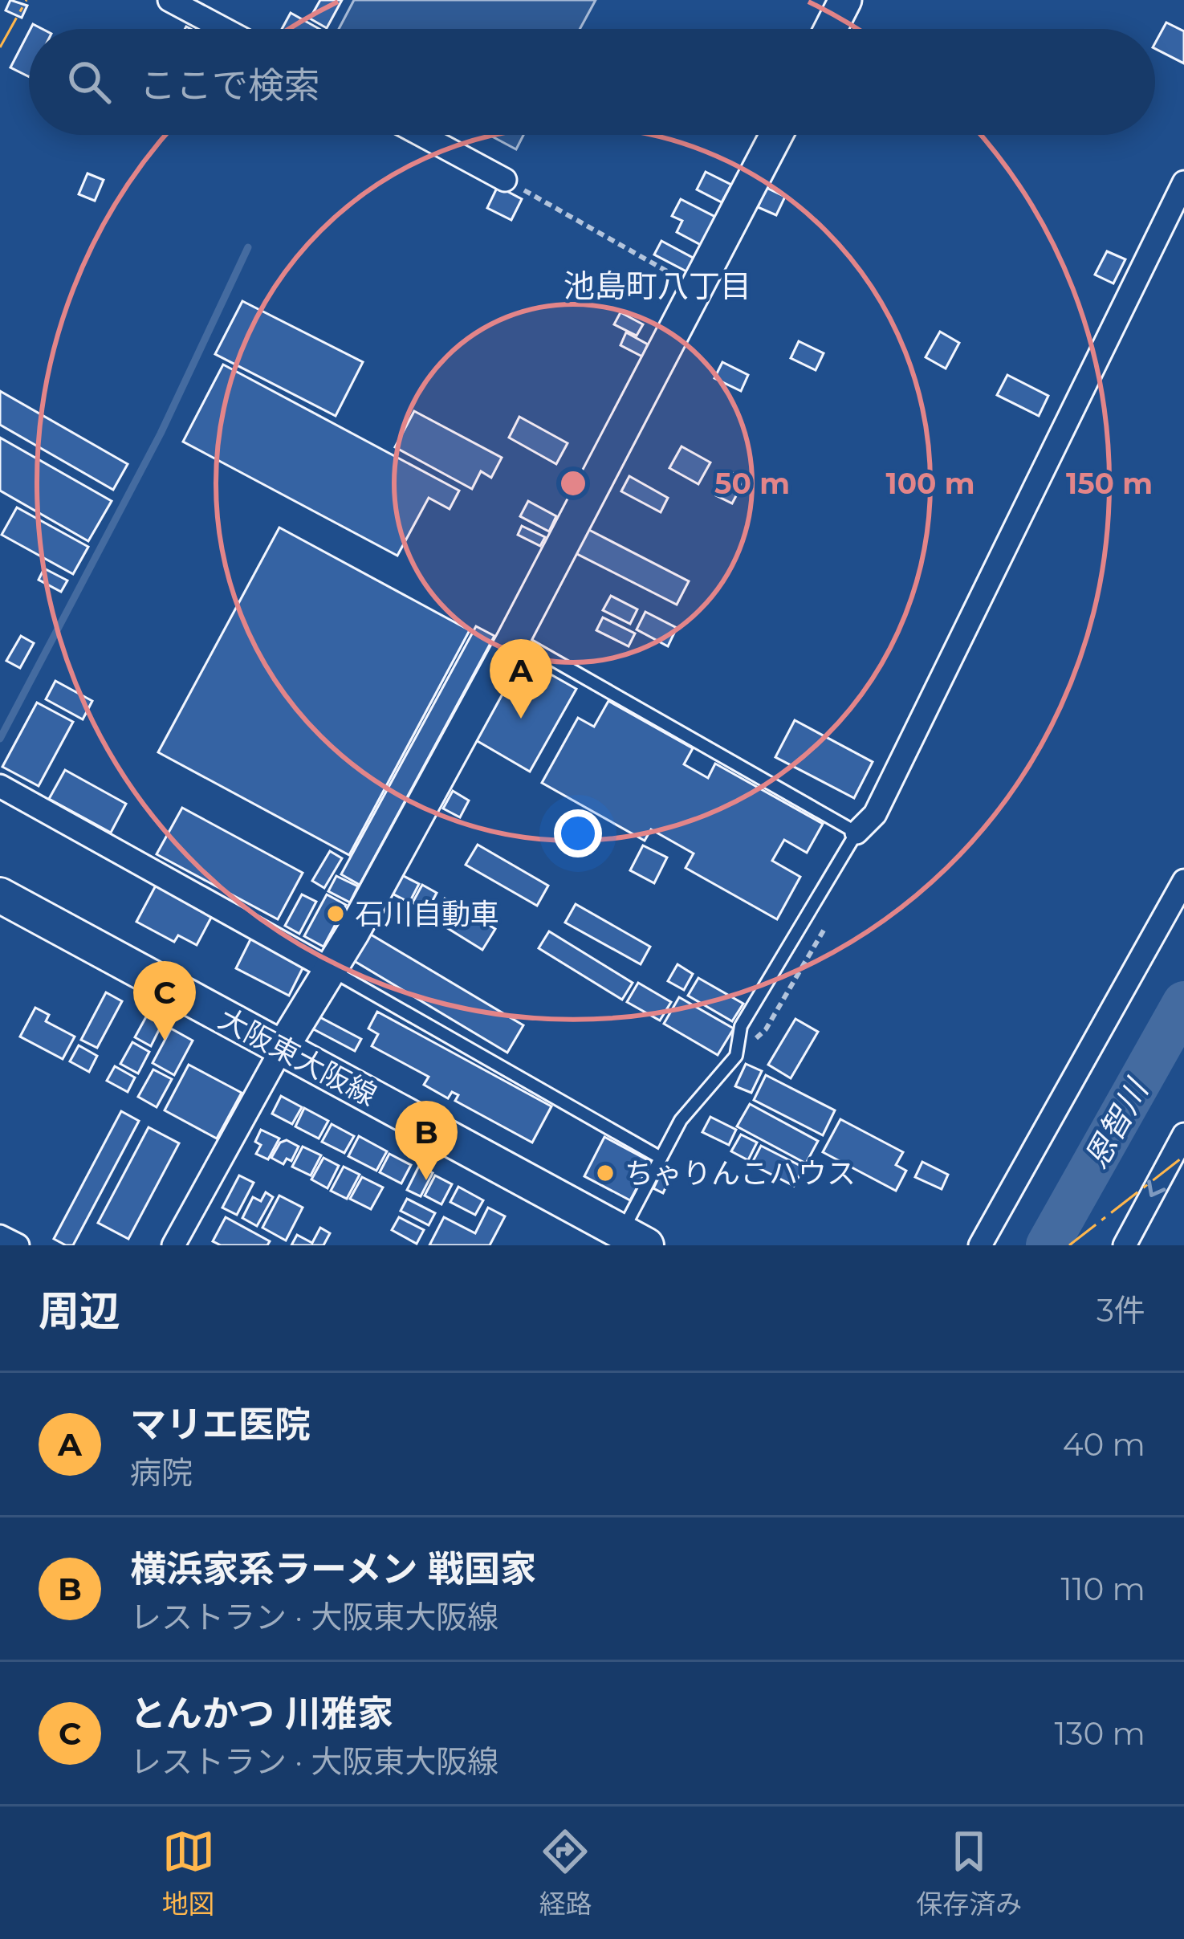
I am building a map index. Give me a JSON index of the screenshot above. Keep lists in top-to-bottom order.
{
  "streets": {
    "main road": ["大阪東大阪線"]
  },
  "districts": ["池島町八丁目"],
  "water": ["恩智川"],
  "places": ["石川自動車", "ちゃりんこハウス"],
  "page": {
    "search": "ここで検索",
    "pins": ["A", "C", "B"],
    "heading": ["周辺", "3件"],
    "list": [
      {
        "mark": "A",
        "name": "マリエ医院",
        "note": "病院",
        "value": "40 m"
      },
      {
        "mark": "B",
        "name": "横浜家系ラーメン 戦国家",
        "note": "レストラン · 大阪東大阪線",
        "value": "110 m"
      },
      {
        "mark": "C",
        "name": "とんかつ 川雅家",
        "note": "レストラン · 大阪東大阪線",
        "value": "130 m"
      }
    ],
    "nav": ["地図", "経路", "保存済み"]
  },
  "rings": ["50 m", "100 m", "150 m"]
}
